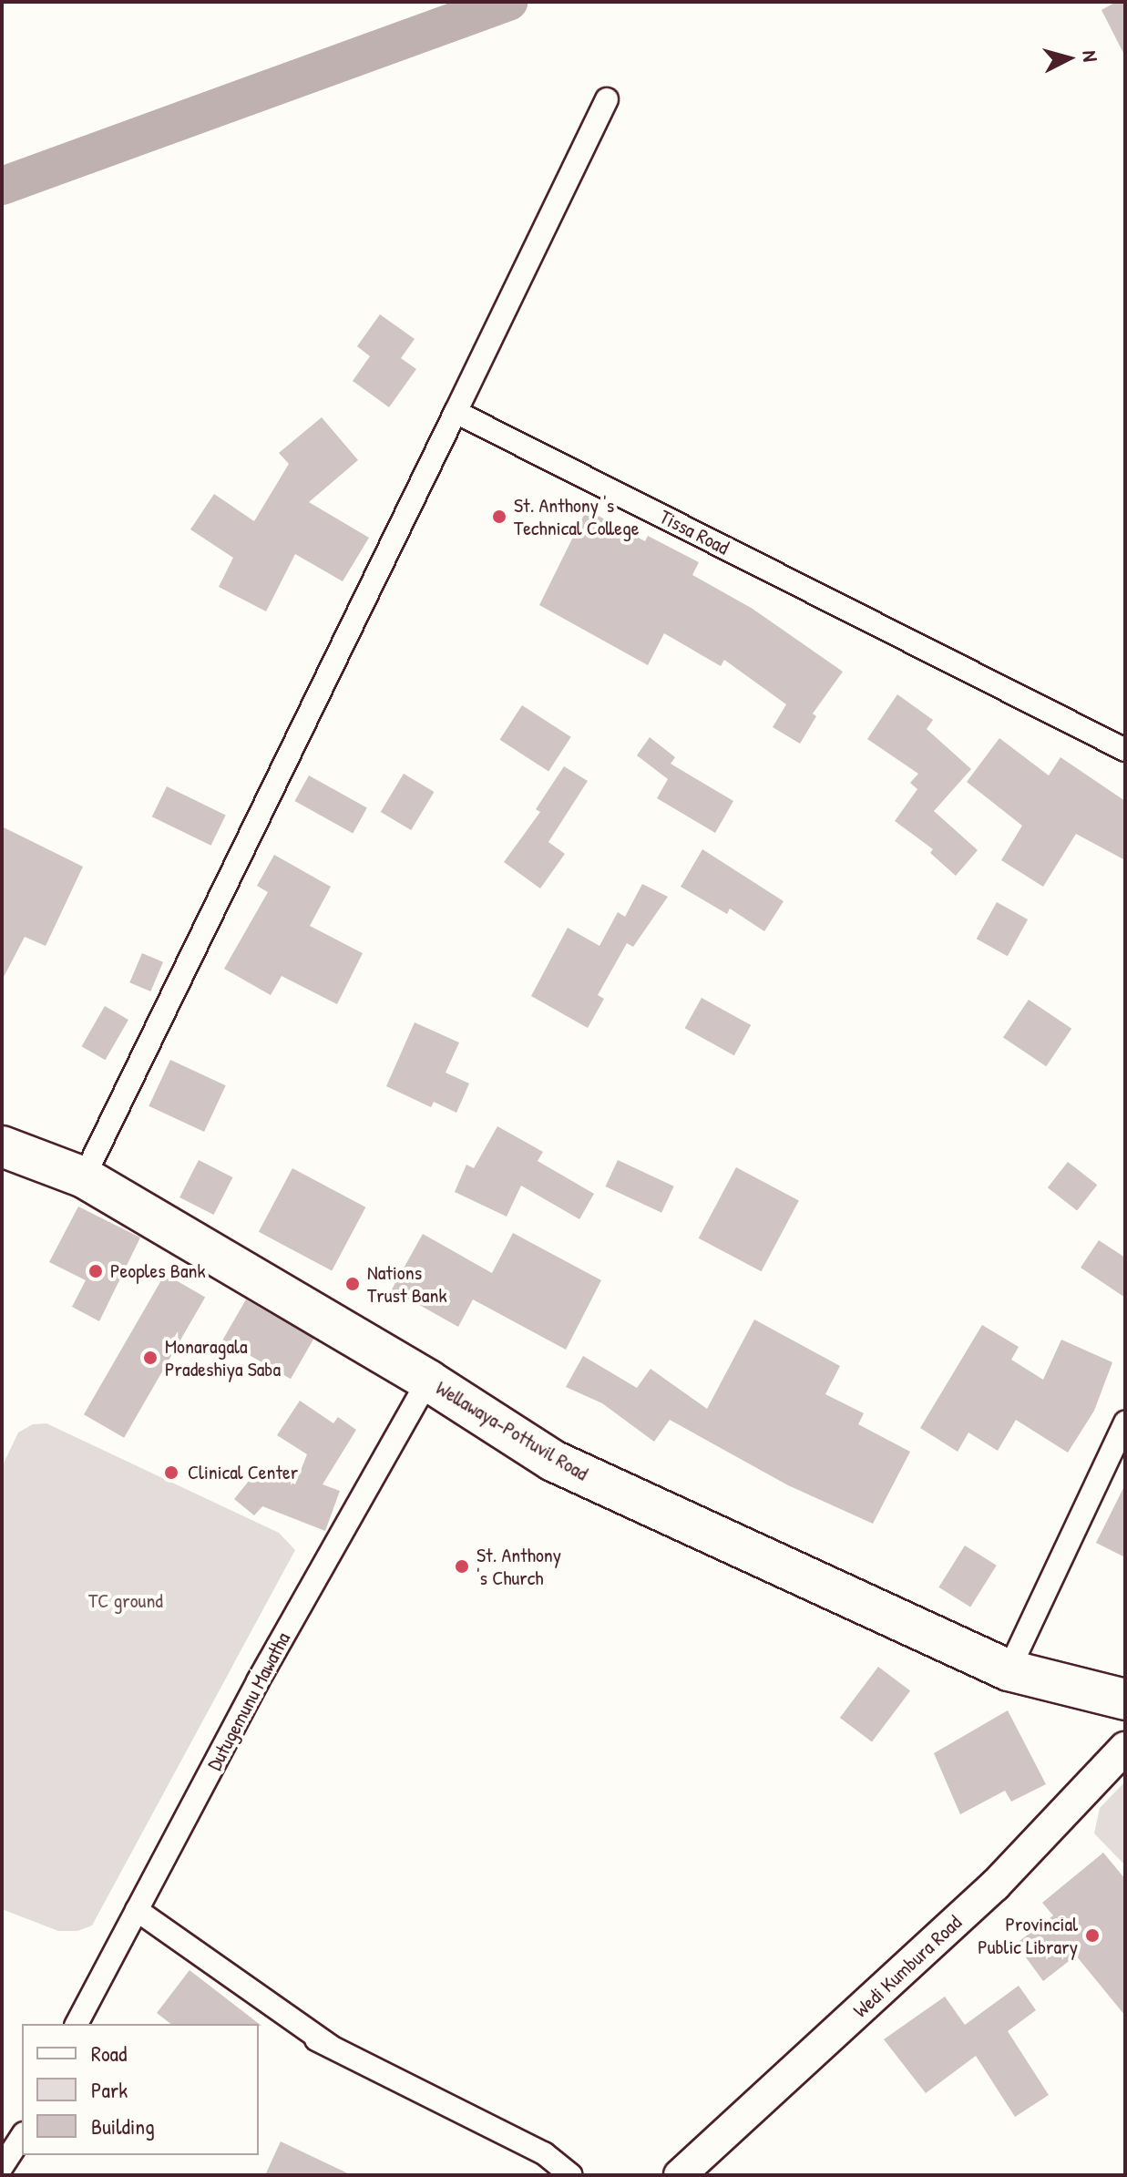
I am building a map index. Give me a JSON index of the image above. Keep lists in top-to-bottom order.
{
  "streets": {
    "highway": ["Wellawaya-Pottuvil Road"],
    "street": ["Tissa Road", "Dutugemunu Mawatha", "Wedi Kumbura Road"]
  },
  "crossings": [
    ["Wellawaya-Pottuvil Road", "Dutugemunu Mawatha"]
  ],
  "parks": ["TC ground"],
  "places": [
    "St. Anthony 's Technical College",
    "Peoples Bank",
    "Nations Trust Bank",
    "Monaragala Pradeshiya Saba",
    "Clinical Center",
    "St. Anthony 's Church",
    "Provincial Public Library"
  ],
  "legend": ["Road", "Park", "Building"],
  "north": "right"
}
